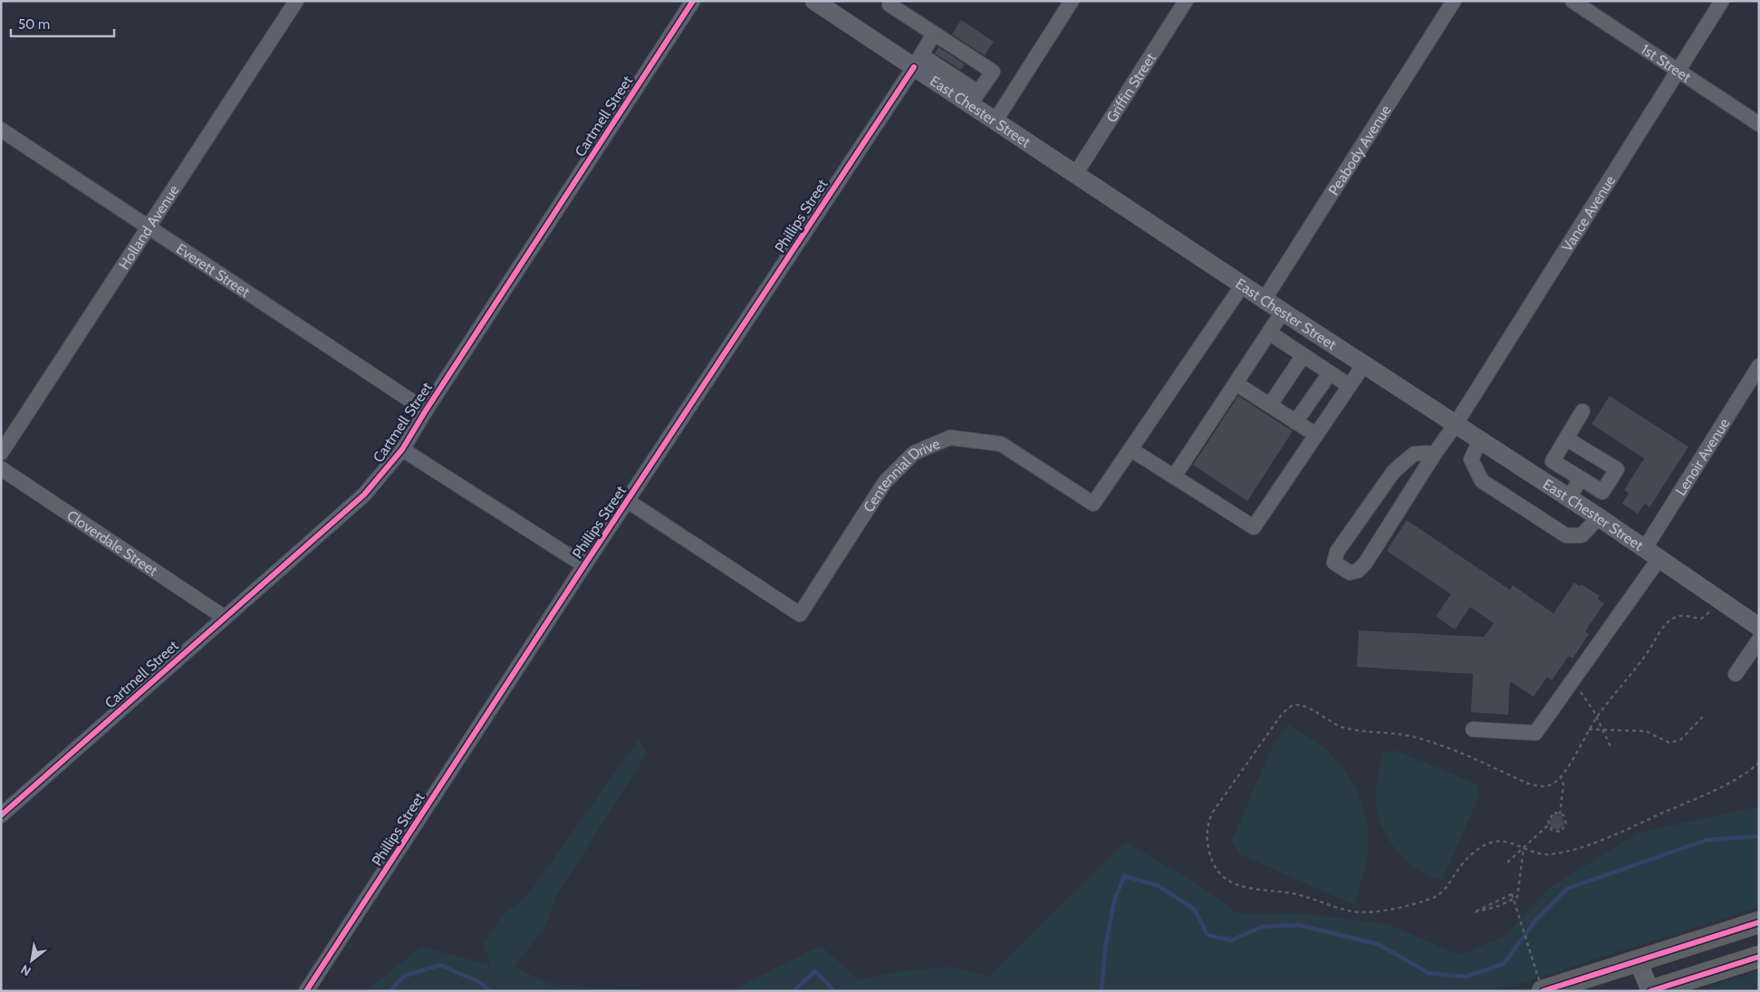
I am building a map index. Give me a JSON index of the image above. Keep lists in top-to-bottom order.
{
  "streets": {
    "main road": ["East Chester Street"],
    "street": [
      "1st Street",
      "Griffin Street",
      "Cartmell Street",
      "Peabody Avenue",
      "Vance Avenue",
      "Phillips Street",
      "Holland Avenue",
      "Everett Street",
      "Lenoir Avenue",
      "Centennial Drive",
      "Cloverdale Street"
    ]
  },
  "crossings": [
    ["1st Street", "Vance Avenue"],
    ["Griffin Street", "East Chester Street"],
    ["East Chester Street", "Peabody Avenue"],
    ["East Chester Street", "Vance Avenue"],
    ["East Chester Street", "Phillips Street"],
    ["East Chester Street", "Lenoir Avenue"],
    ["East Chester Street", "Centennial Drive"],
    ["Cartmell Street", "Everett Street"],
    ["Cartmell Street", "Cloverdale Street"],
    ["Phillips Street", "Centennial Drive"],
    ["Holland Avenue", "Everett Street"]
  ],
  "scale_bar": "50 m",
  "north": "bottom left"
}
